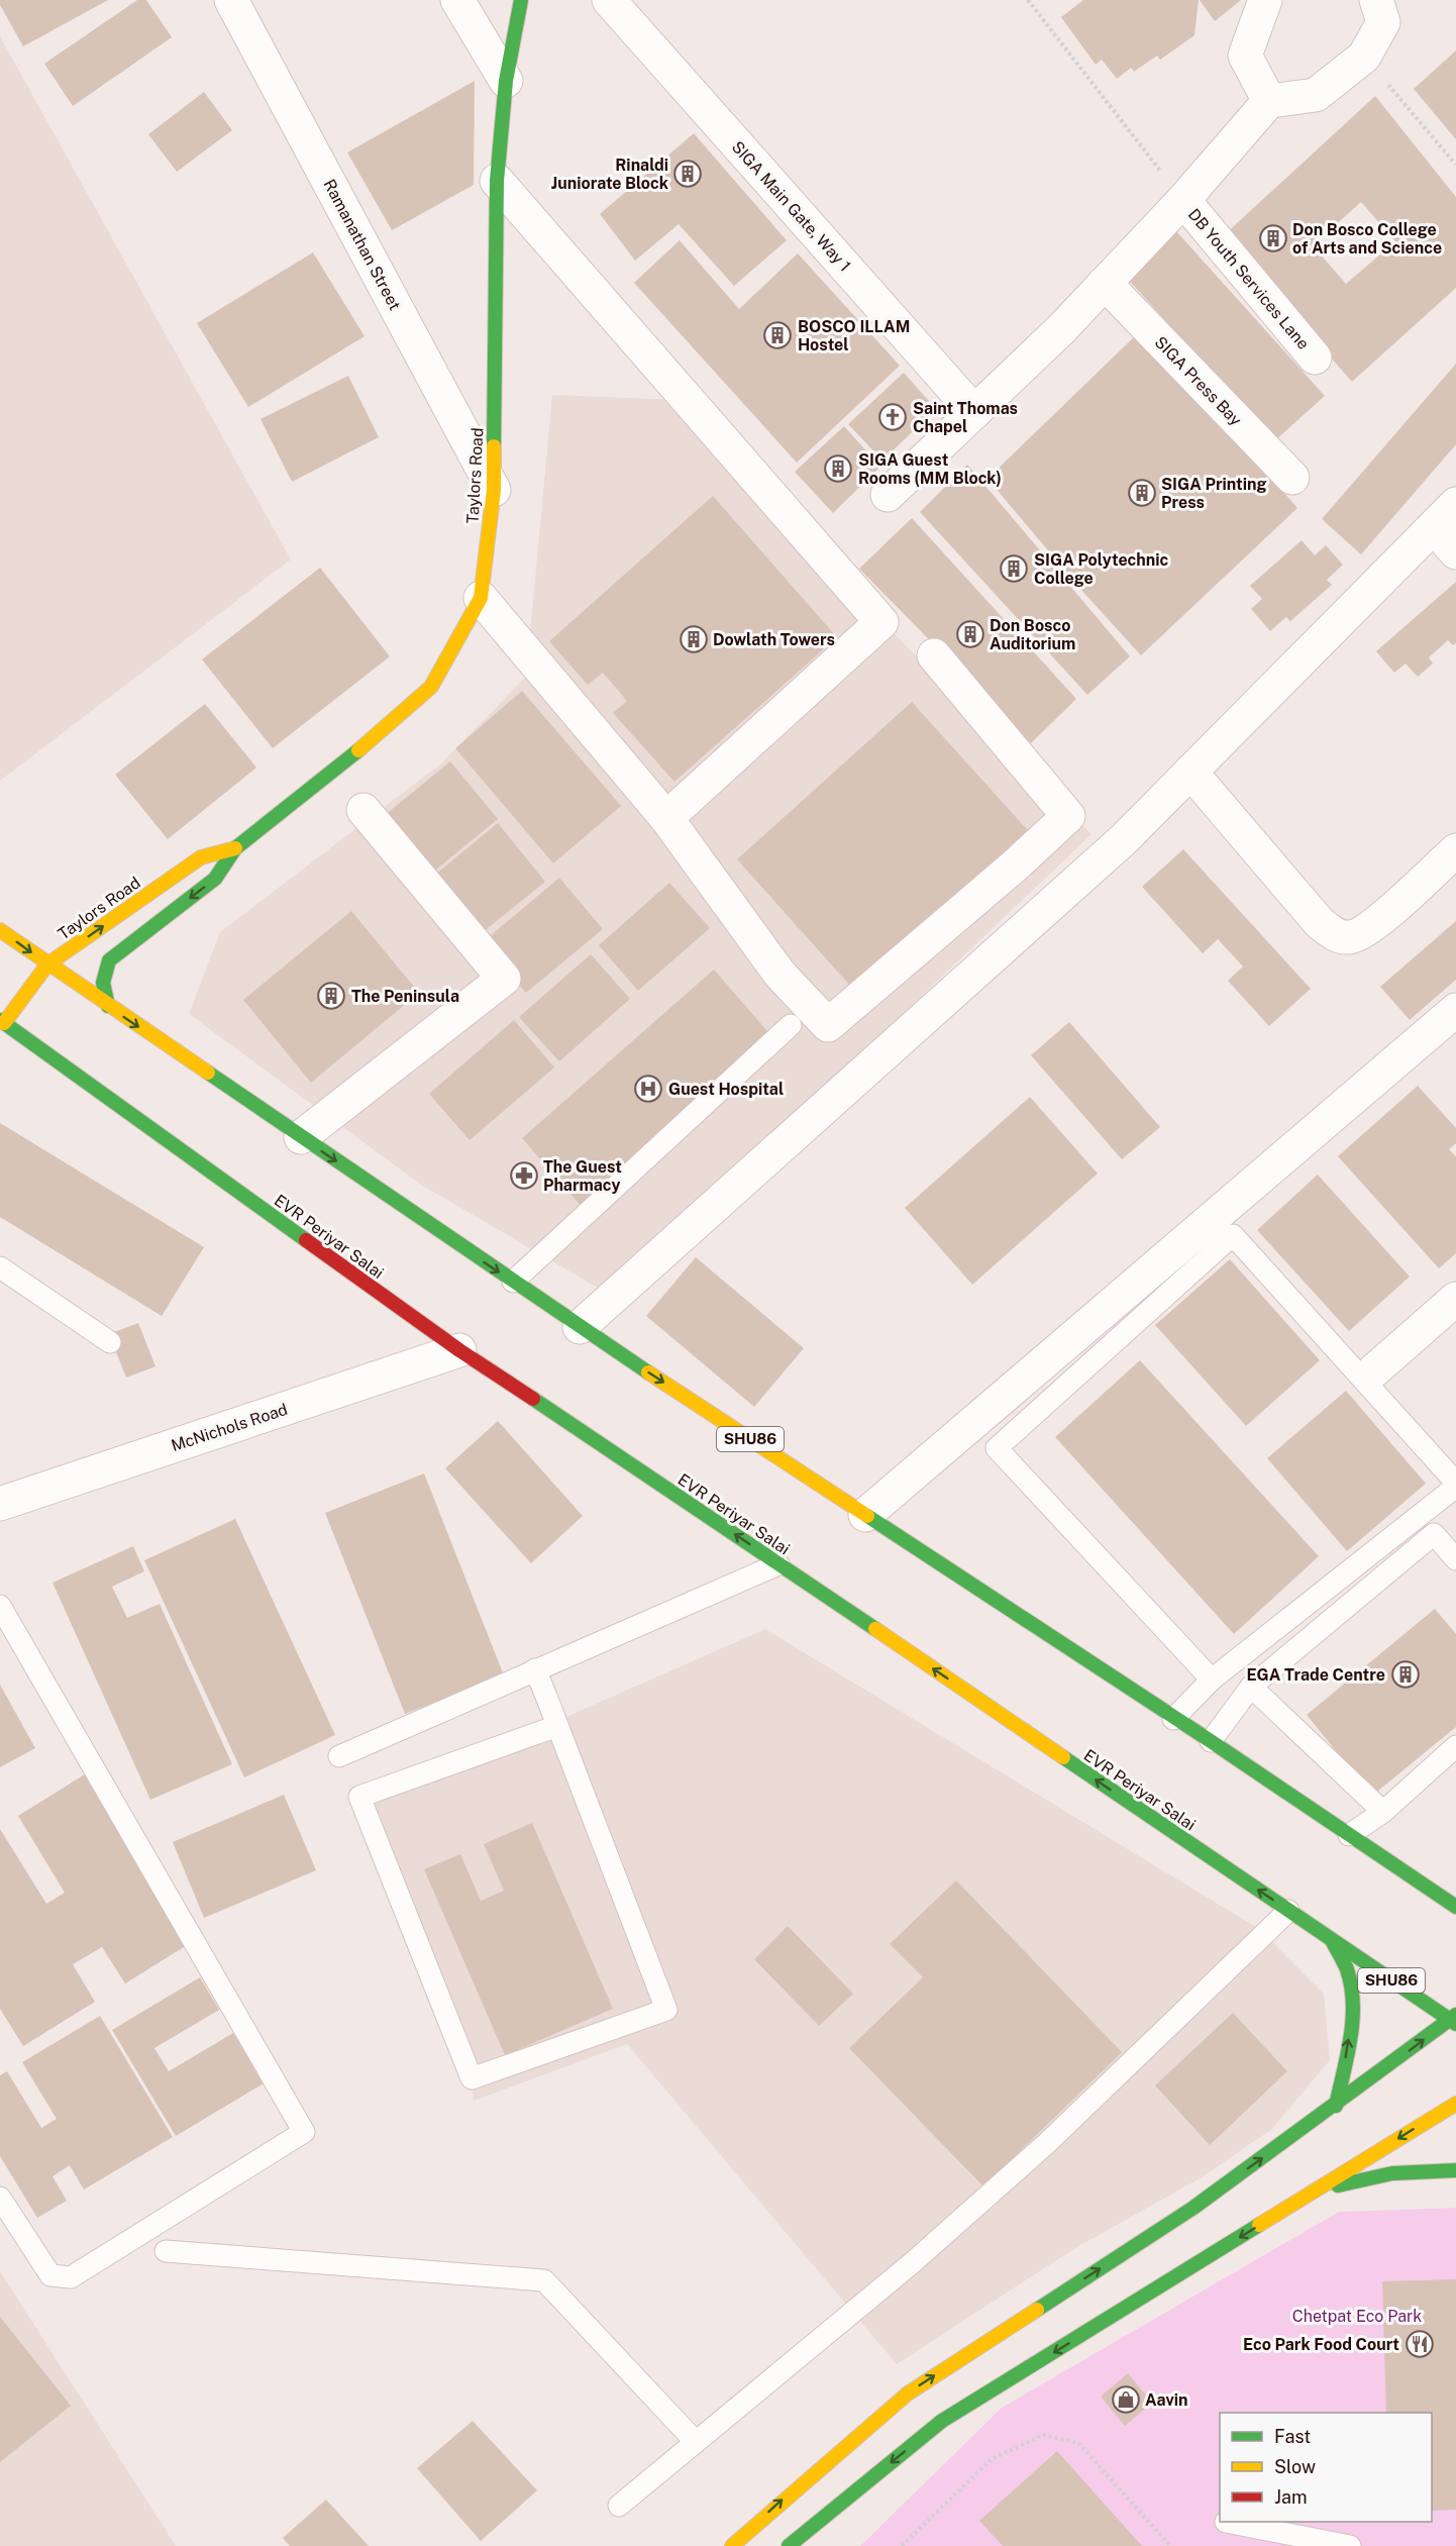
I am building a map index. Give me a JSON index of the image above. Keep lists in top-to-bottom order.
{
  "streets": {
    "main road": ["Taylors Road", "EVR Periyar Salai", "SHU86"],
    "street": [
      "SIGA Main Gate, Way 1",
      "Ramanathan Street",
      "DB Youth Services Lane",
      "SIGA Press Bay",
      "McNichols Road"
    ]
  },
  "crossings": [
    ["Ramanathan Street", "Taylors Road"],
    ["Taylors Road", "EVR Periyar Salai"],
    ["Taylors Road", "SHU86"],
    ["EVR Periyar Salai", "McNichols Road"]
  ],
  "parks": ["Chetpat Eco Park"],
  "places": {
    "building": [
      "Rinaldi Juniorate Block",
      "Don Bosco College of Arts and Science",
      "BOSCO ILLAM Hostel",
      "SIGA Guest Rooms (MM Block)",
      "SIGA Printing Press",
      "SIGA Polytechnic College",
      "Don Bosco Auditorium",
      "Dowlath Towers",
      "The Peninsula",
      "EGA Trade Centre"
    ],
    "church": ["Saint Thomas Chapel"],
    "hospital": ["Guest Hospital"],
    "pharmacy": ["The Guest Pharmacy"],
    "restaurant": ["Eco Park Food Court"],
    "shop": ["Aavin"]
  },
  "legend": ["Fast", "Slow", "Jam"]
}
